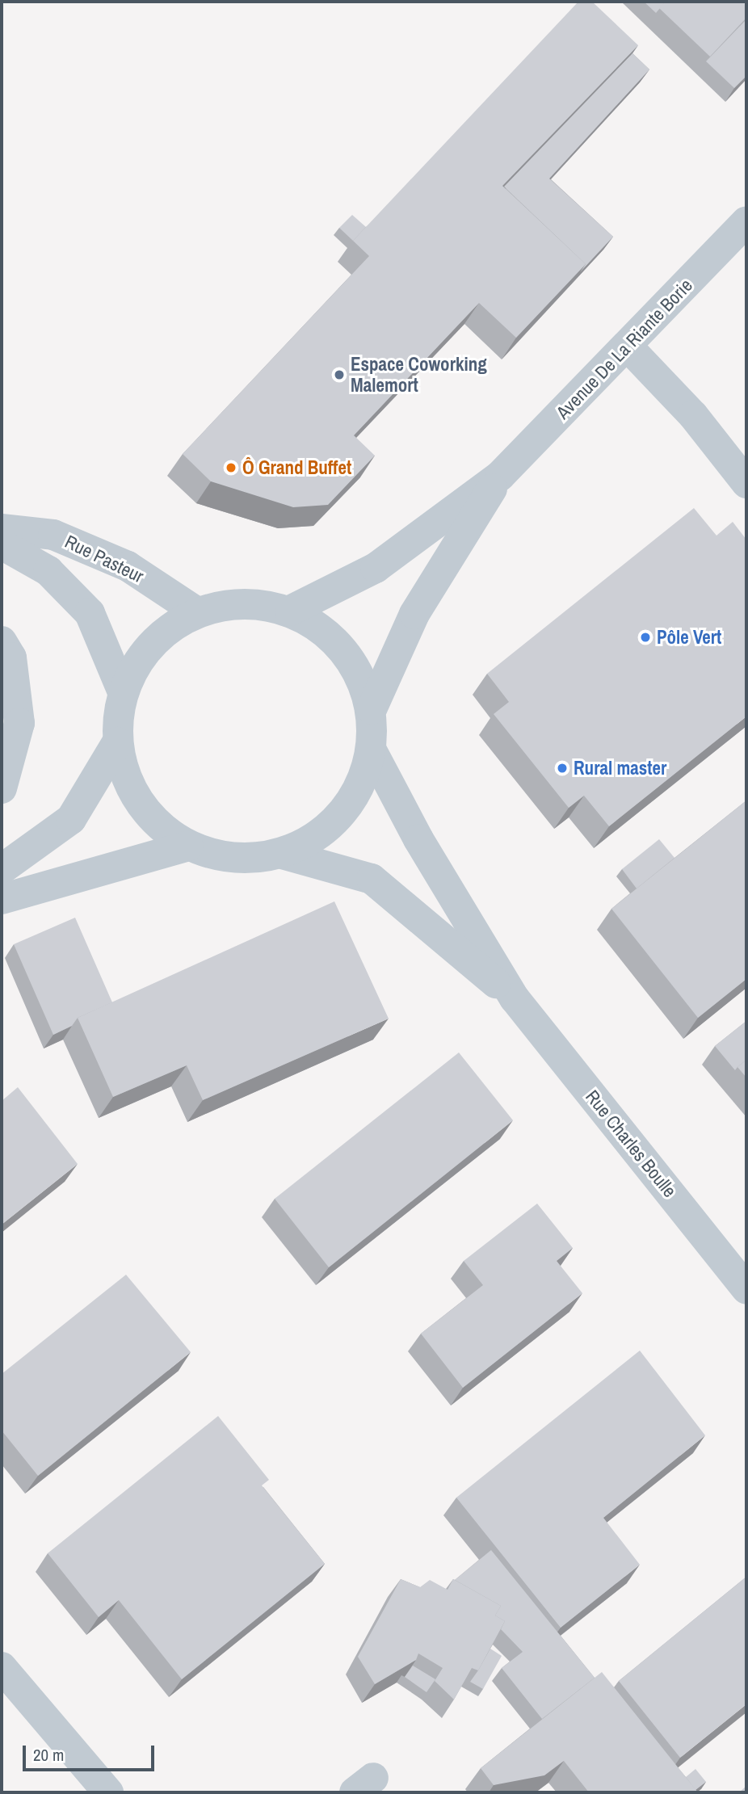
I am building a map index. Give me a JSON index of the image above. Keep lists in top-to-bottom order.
{
  "streets": {
    "street": ["Avenue De La Riante Borie", "Rue Pasteur", "Rue Charles Boulle"]
  },
  "places": [
    "Espace Coworking Malemort",
    "Ô Grand Buffet",
    "Pôle Vert",
    "Rural master"
  ],
  "scale_bar": "20 m"
}
